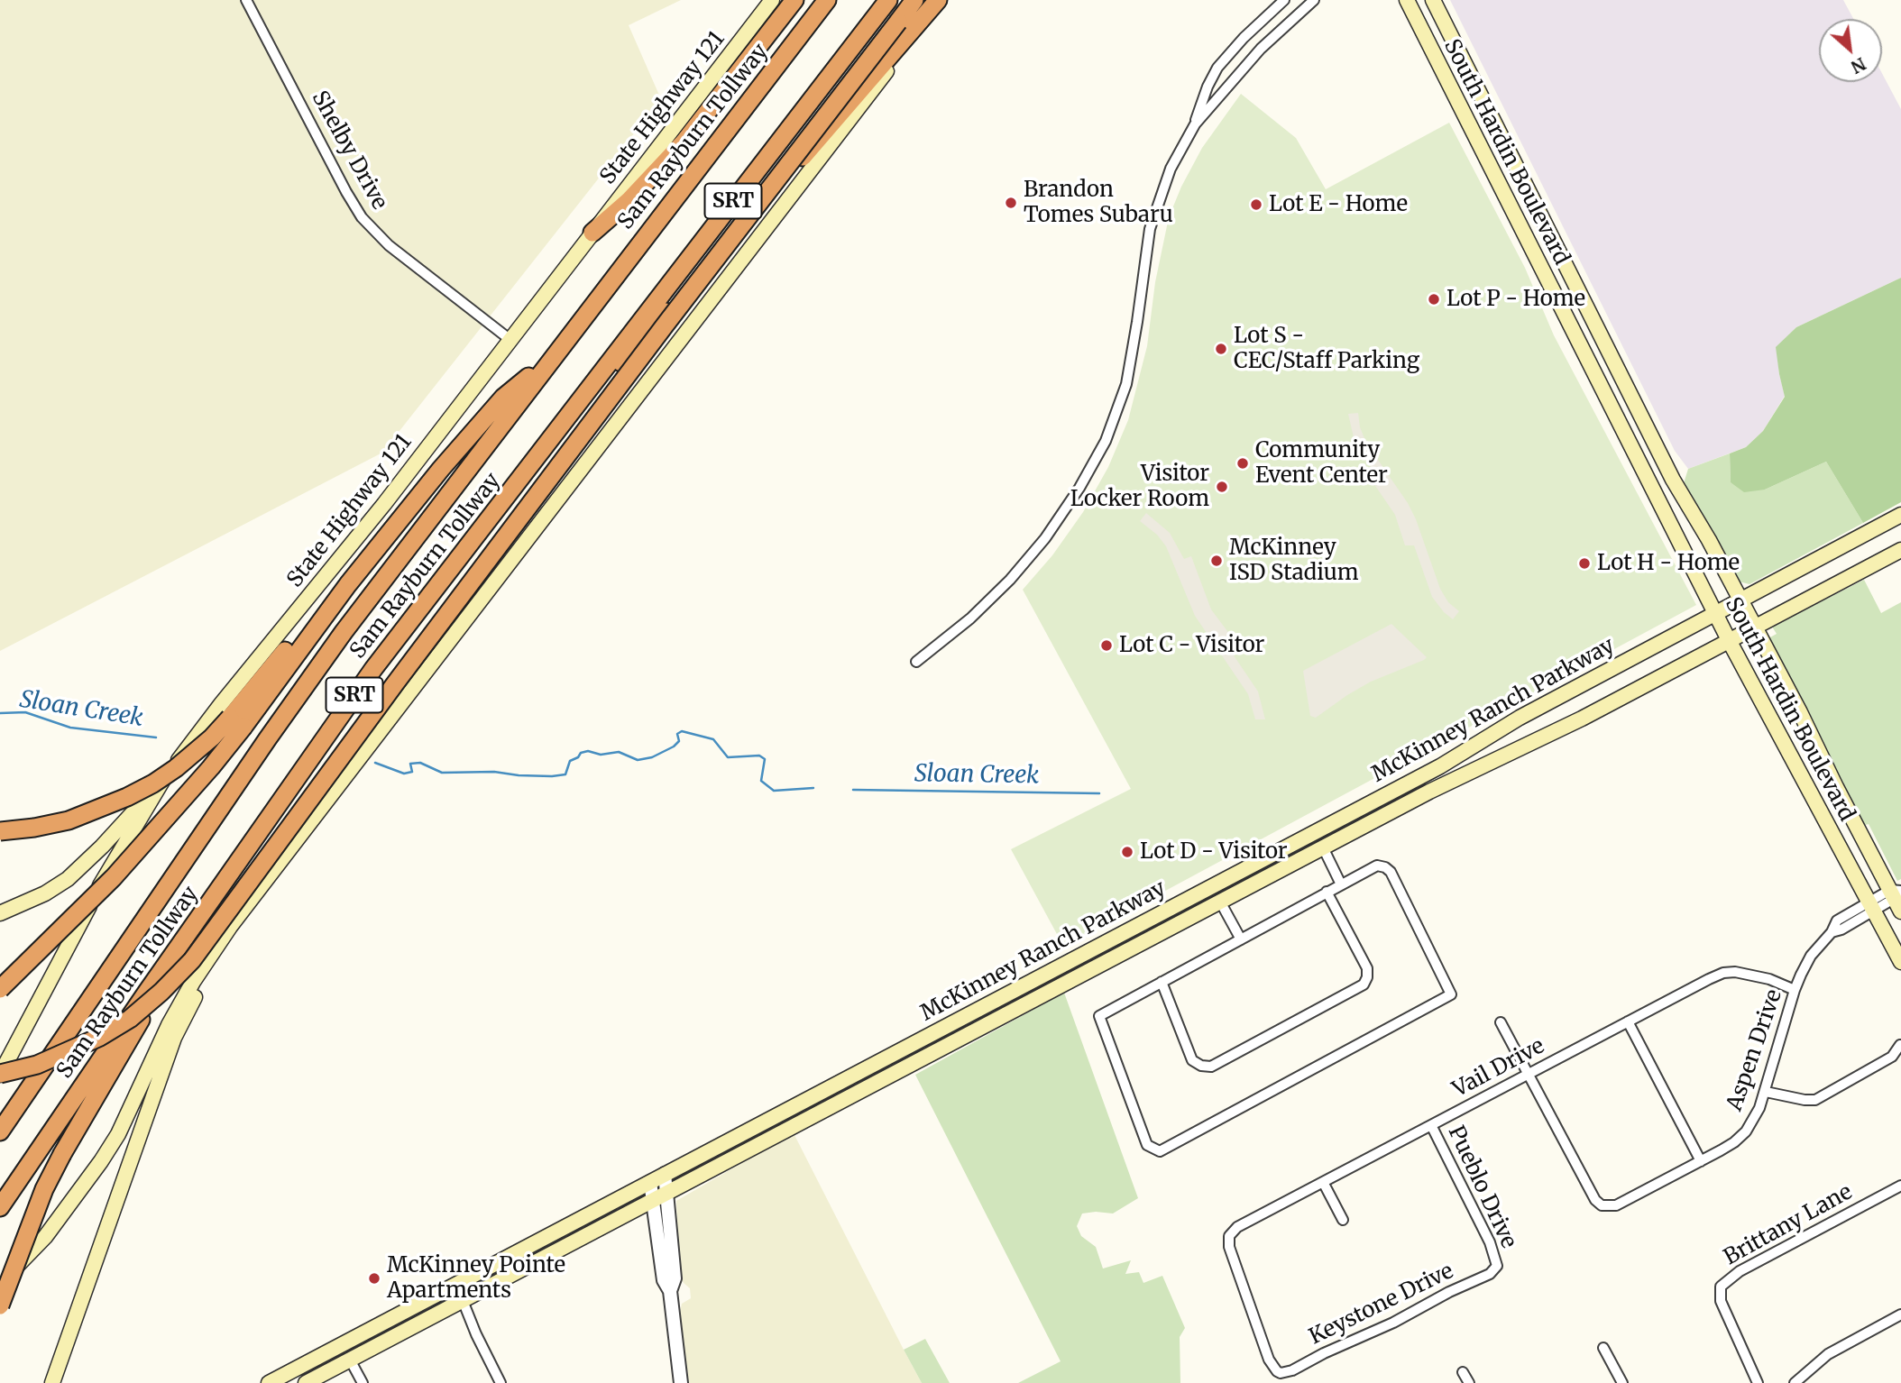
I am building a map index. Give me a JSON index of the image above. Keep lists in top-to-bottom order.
{
  "streets": {
    "highway": ["Sam Rayburn Tollway", "SRT"],
    "main road": ["State Highway 121", "South Hardin Boulevard", "McKinney Ranch Parkway"],
    "street": [
      "Shelby Drive",
      "Aspen Drive",
      "Vail Drive",
      "Pueblo Drive",
      "Brittany Lane",
      "Keystone Drive"
    ]
  },
  "crossings": [
    ["State Highway 121", "Shelby Drive"],
    ["South Hardin Boulevard", "McKinney Ranch Parkway"],
    ["South Hardin Boulevard", "Aspen Drive"],
    ["Aspen Drive", "Vail Drive"],
    ["Vail Drive", "Pueblo Drive"],
    ["Vail Drive", "Keystone Drive"],
    ["Pueblo Drive", "Keystone Drive"]
  ],
  "water": ["Sloan Creek"],
  "places": [
    "Brandon Tomes Subaru",
    "Lot E - Home",
    "Lot P - Home",
    "Lot S - CEC/Staff Parking",
    "Community Event Center",
    "Visitor Locker Room",
    "McKinney ISD Stadium",
    "Lot H - Home",
    "Lot C - Visitor",
    "Lot D - Visitor",
    "McKinney Pointe Apartments"
  ],
  "north": "bottom right"
}
